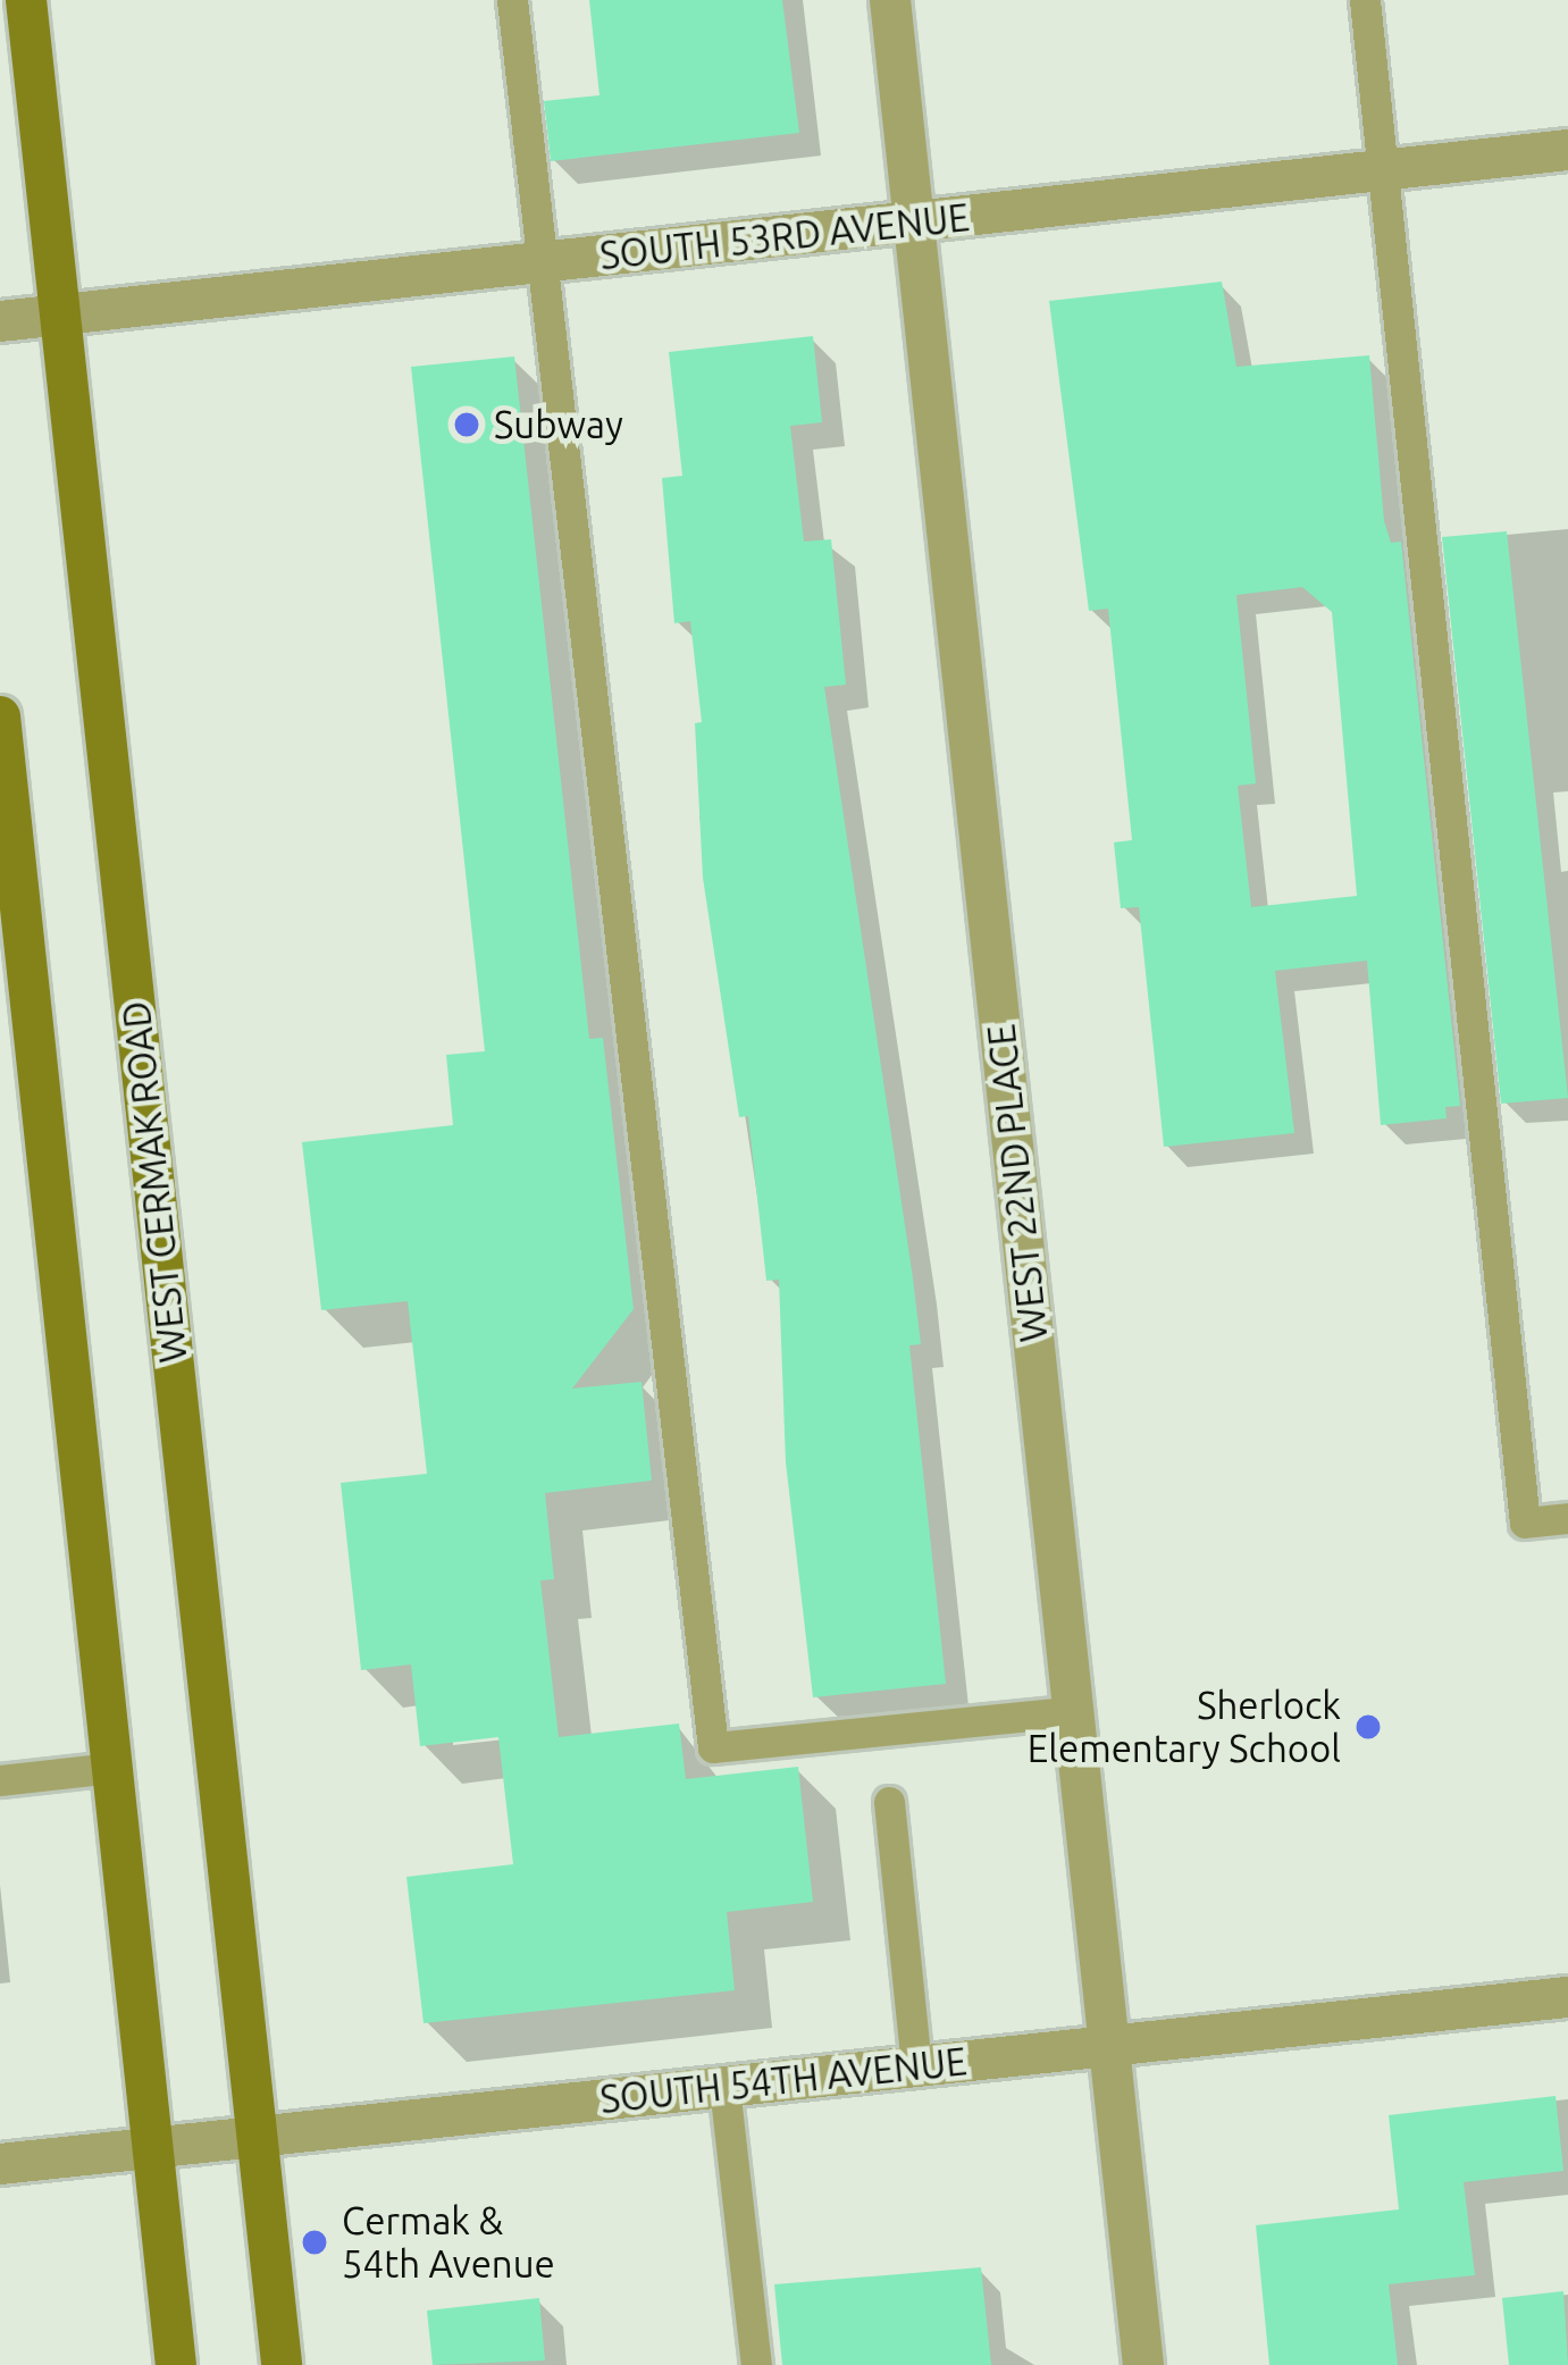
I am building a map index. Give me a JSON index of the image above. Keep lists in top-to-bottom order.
{
  "streets": {
    "main road": ["WEST CERMAK ROAD"],
    "street": ["SOUTH 53RD AVENUE", "WEST 22ND PLACE", "SOUTH 54TH AVENUE"]
  },
  "crossings": [
    ["SOUTH 53RD AVENUE", "WEST CERMAK ROAD"],
    ["SOUTH 53RD AVENUE", "WEST 22ND PLACE"],
    ["WEST CERMAK ROAD", "SOUTH 54TH AVENUE"],
    ["WEST 22ND PLACE", "SOUTH 54TH AVENUE"]
  ],
  "places": ["Subway", "Sherlock Elementary School", "Cermak & 54th Avenue"]
}
